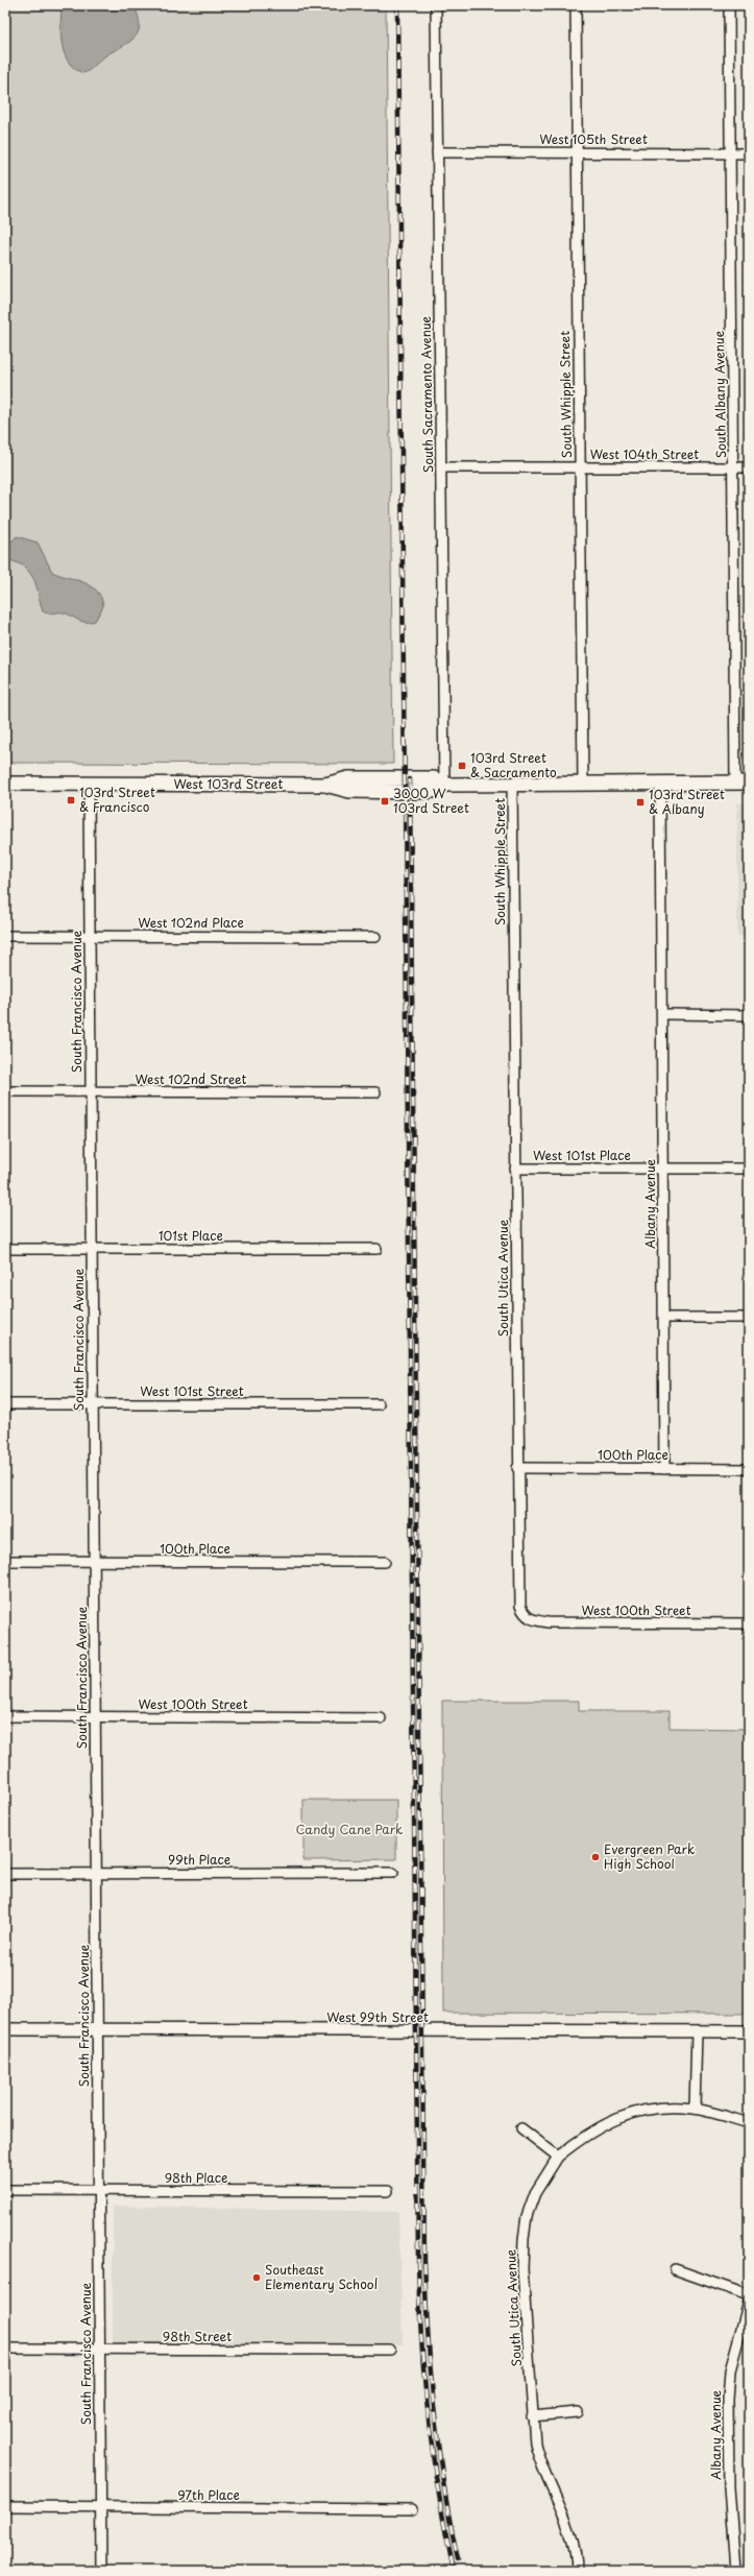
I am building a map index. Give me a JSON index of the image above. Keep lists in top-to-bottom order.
{
  "streets": {
    "main road": ["West 103rd Street"],
    "street": [
      "West 105th Street",
      "South Sacramento Avenue",
      "South Whipple Street",
      "South Albany Avenue",
      "West 104th Street",
      "West 102nd Place",
      "South Francisco Avenue",
      "West 102nd Street",
      "West 101st Place",
      "Albany Avenue",
      "101st Place",
      "South Utica Avenue",
      "West 101st Street",
      "100th Place",
      "West 100th Street",
      "99th Place",
      "West 99th Street",
      "98th Place",
      "98th Street",
      "97th Place"
    ]
  },
  "crossings": [
    ["West 105th Street", "South Sacramento Avenue"],
    ["West 105th Street", "South Whipple Street"],
    ["West 105th Street", "South Albany Avenue"],
    ["South Sacramento Avenue", "West 104th Street"],
    ["South Sacramento Avenue", "West 103rd Street"],
    ["South Whipple Street", "West 104th Street"],
    ["South Whipple Street", "West 103rd Street"],
    ["South Whipple Street", "South Utica Avenue"],
    ["South Albany Avenue", "West 104th Street"],
    ["South Albany Avenue", "West 103rd Street"],
    ["West 103rd Street", "South Francisco Avenue"],
    ["West 103rd Street", "Albany Avenue"],
    ["West 102nd Place", "South Francisco Avenue"],
    ["South Francisco Avenue", "West 102nd Street"],
    ["South Francisco Avenue", "101st Place"],
    ["South Francisco Avenue", "West 101st Street"],
    ["South Francisco Avenue", "100th Place"],
    ["South Francisco Avenue", "West 100th Street"],
    ["South Francisco Avenue", "99th Place"],
    ["South Francisco Avenue", "West 99th Street"],
    ["South Francisco Avenue", "98th Place"],
    ["South Francisco Avenue", "98th Street"],
    ["South Francisco Avenue", "97th Place"],
    ["West 101st Place", "Albany Avenue"],
    ["West 101st Place", "South Utica Avenue"],
    ["Albany Avenue", "100th Place"],
    ["South Utica Avenue", "100th Place"],
    ["South Utica Avenue", "West 100th Street"]
  ],
  "parks": ["Candy Cane Park"],
  "places": {
    "transit": [
      "103rd Street & Sacramento",
      "103rd Street & Francisco",
      "3000 W 103rd Street",
      "103rd Street & Albany"
    ],
    "other": ["Evergreen Park High School", "Southeast Elementary School"]
  }
}
